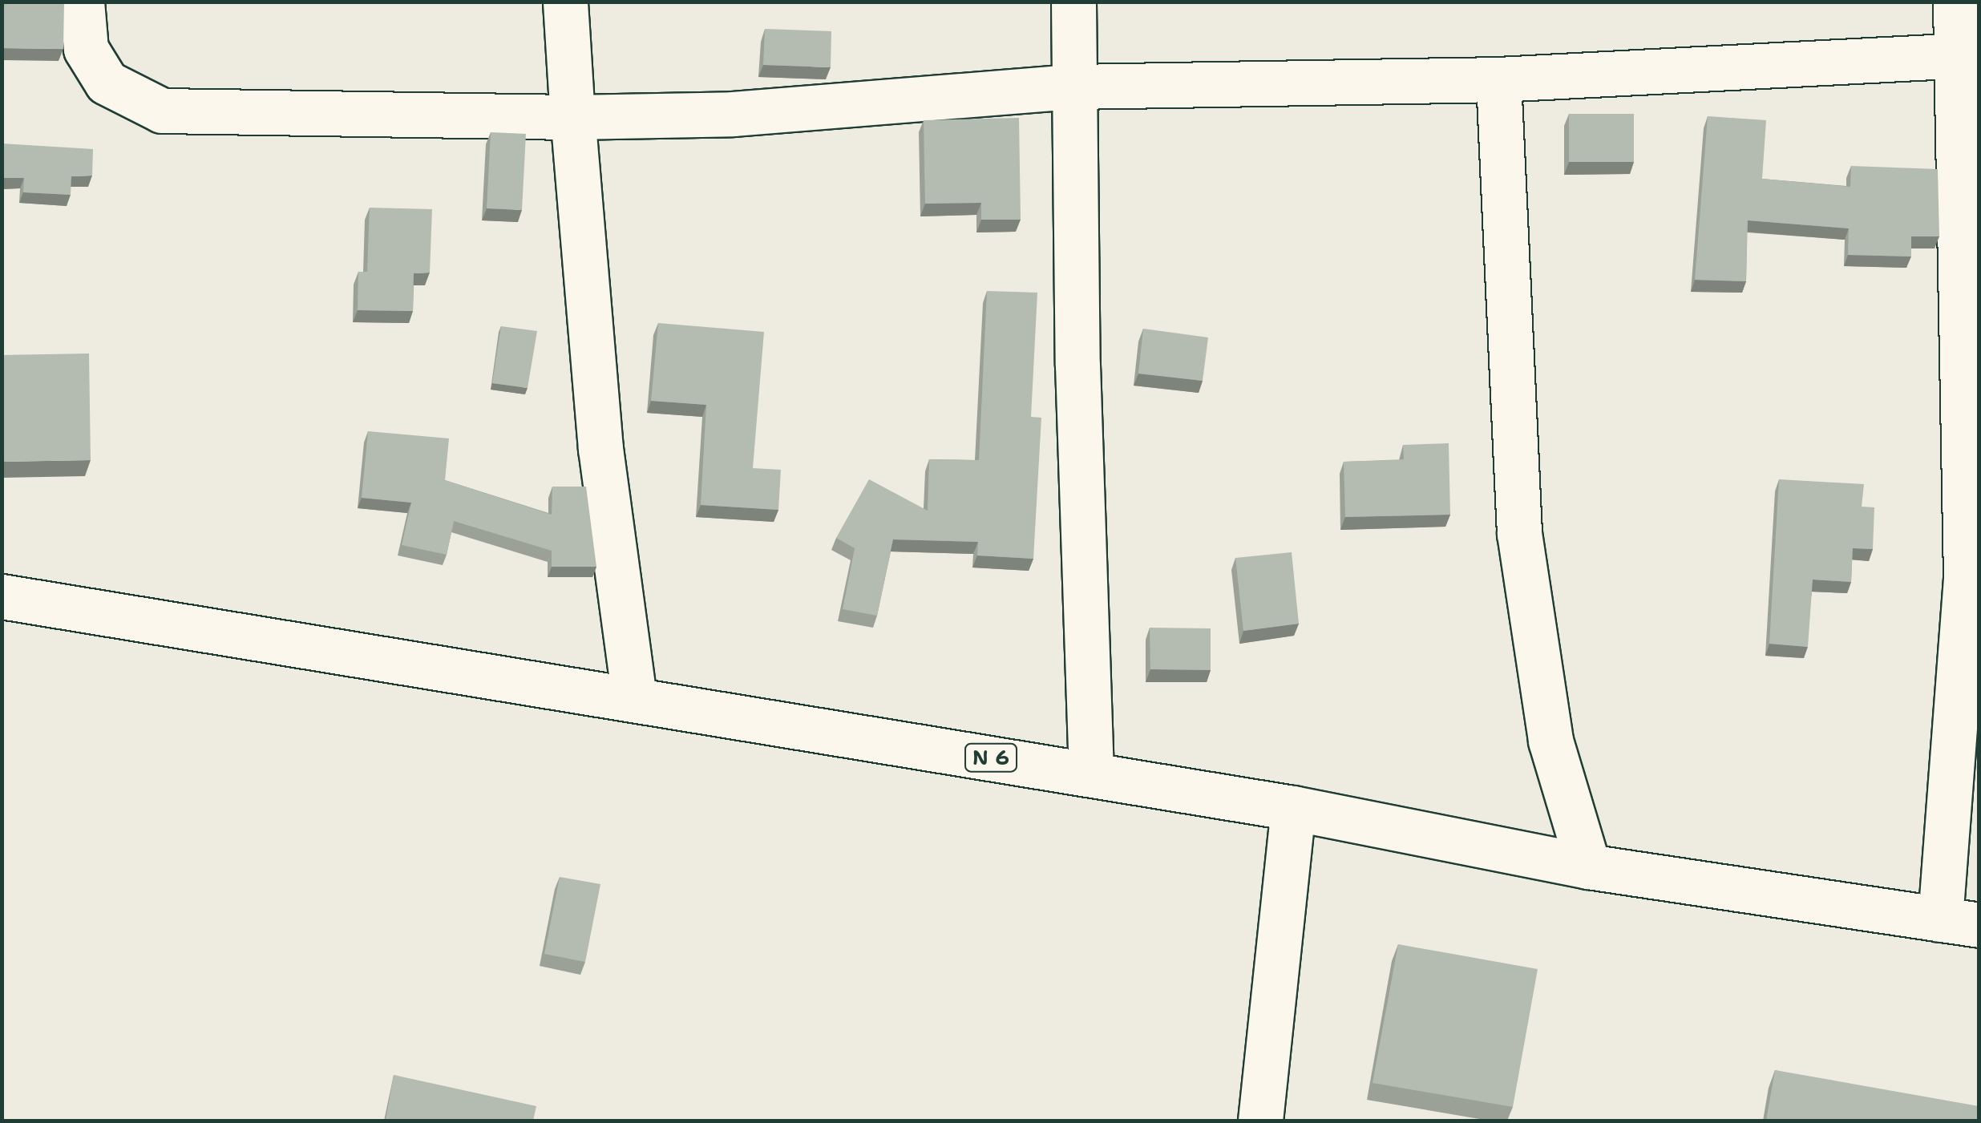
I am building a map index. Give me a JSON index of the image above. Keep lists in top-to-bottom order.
{
  "streets": {
    "street": ["N 6"]
  }
}
